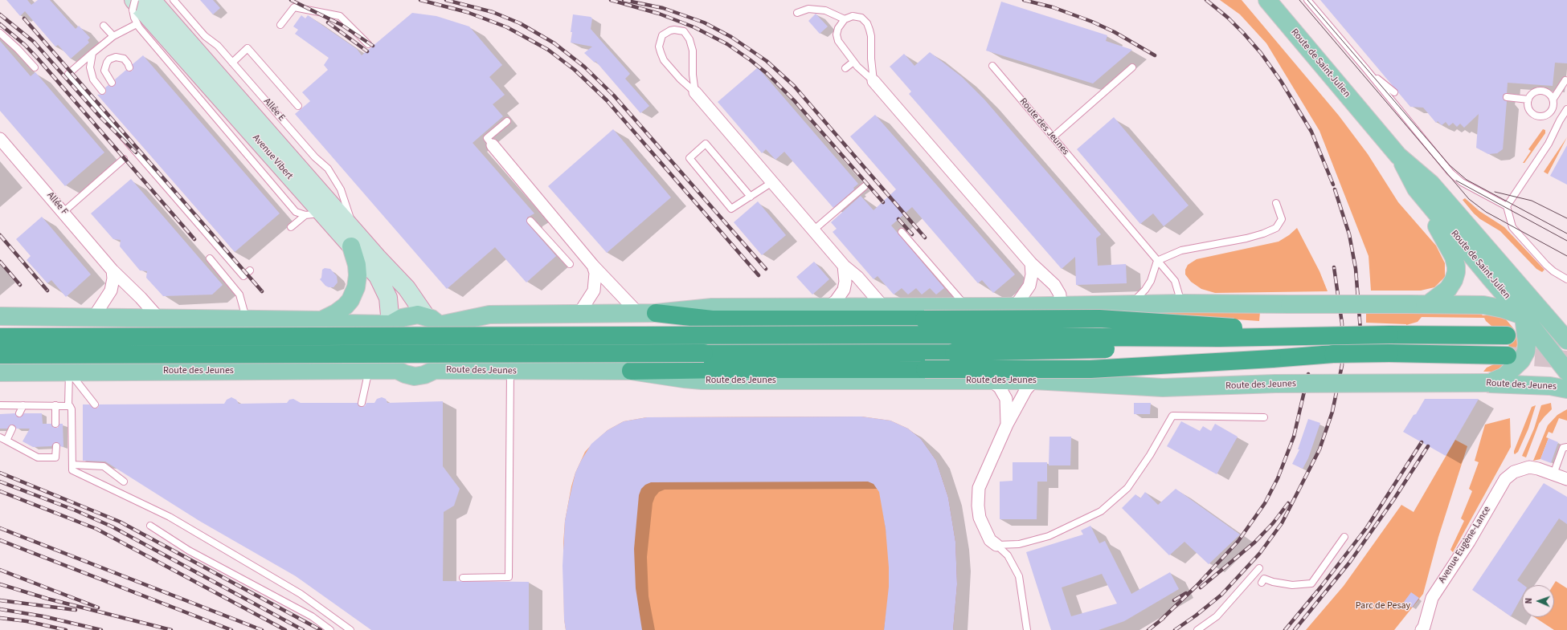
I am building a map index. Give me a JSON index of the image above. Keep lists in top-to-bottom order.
{
  "streets": {
    "main road": ["Route de Saint-Julien", "Route des Jeunes", "Avenue Vibert"],
    "street": ["Allée F", "Avenue Eugène-Lance"],
    "lane": ["Allée E"]
  },
  "crossings": [
    ["Allée E", "Avenue Vibert"],
    ["Route des Jeunes", "Avenue Vibert"]
  ],
  "parks": ["Parc de Pesay"],
  "north": "left"
}
